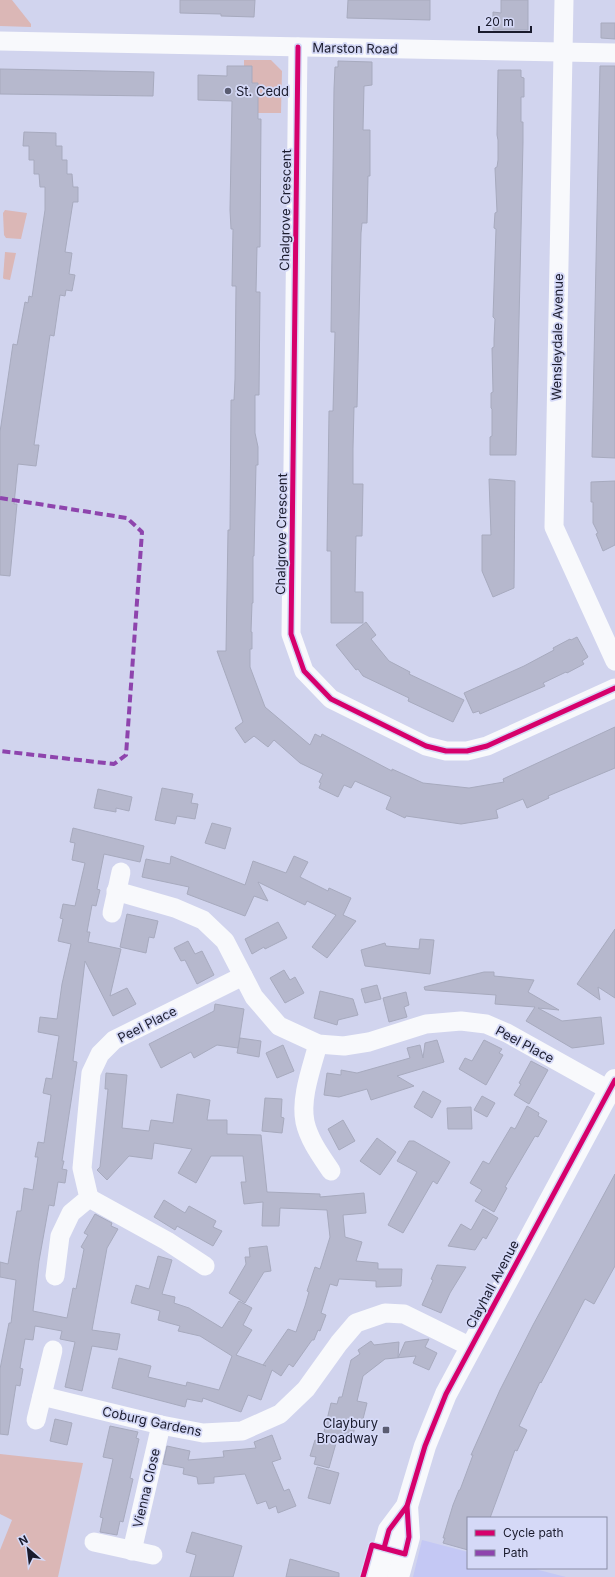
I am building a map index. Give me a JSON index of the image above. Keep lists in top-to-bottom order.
{
  "streets": {
    "street": [
      "Marston Road",
      "Chalgrove Crescent",
      "Wensleydale Avenue",
      "Peel Place",
      "Clayhall Avenue",
      "Coburg Gardens",
      "Vienna Close"
    ]
  },
  "crossings": [
    ["Marston Road", "Chalgrove Crescent"],
    ["Marston Road", "Wensleydale Avenue"],
    ["Peel Place", "Clayhall Avenue"],
    ["Clayhall Avenue", "Coburg Gardens"],
    ["Coburg Gardens", "Vienna Close"]
  ],
  "places": {
    "other": ["St. Cedd"],
    "transit": ["Claybury Broadway"]
  },
  "legend": ["Cycle path", "Path"],
  "scale_bar": "20 m",
  "north": "top left"
}
